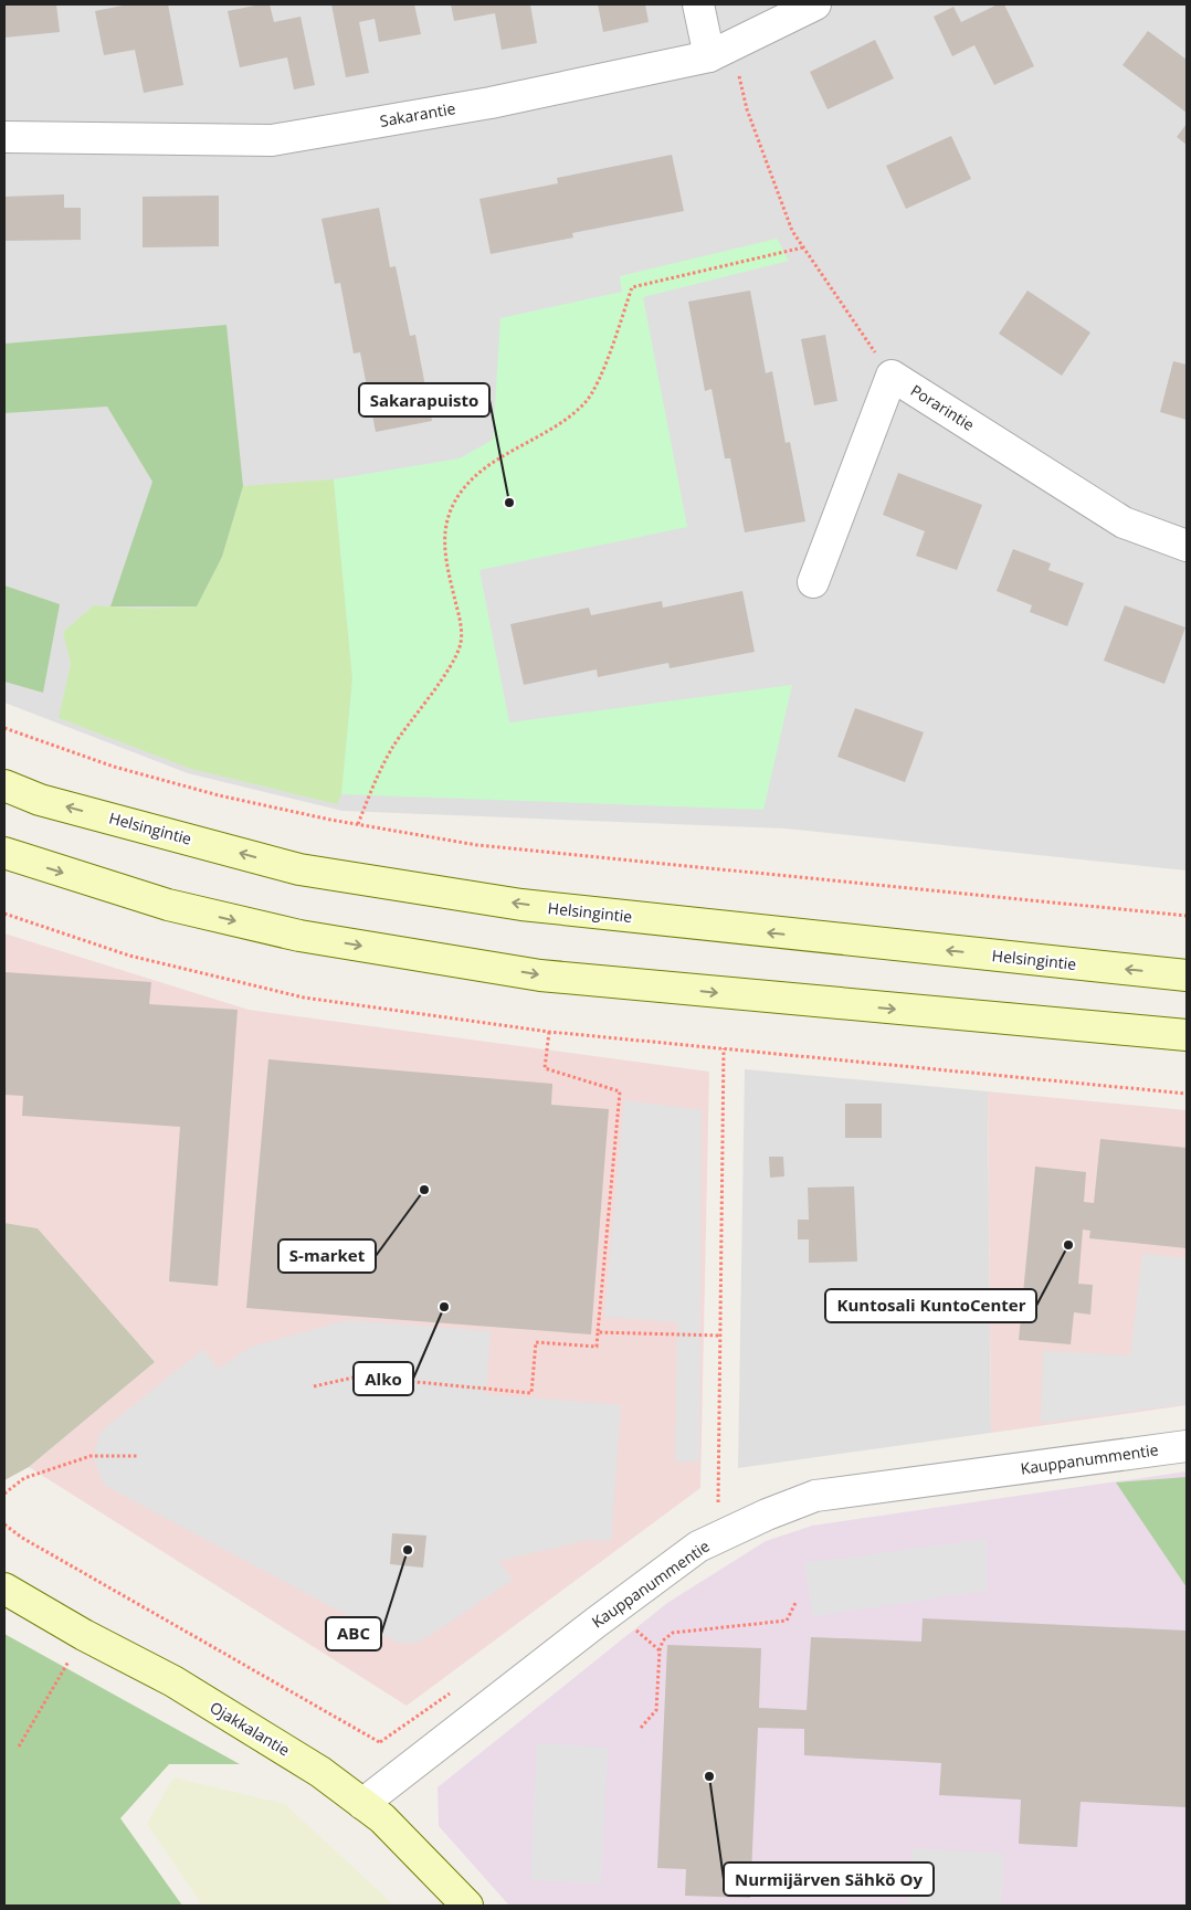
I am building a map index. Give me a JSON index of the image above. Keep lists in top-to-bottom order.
{
  "streets": {
    "main road": ["Helsingintie", "Ojakkalantie"],
    "street": ["Sakarantie", "Porarintie", "Kauppanummentie"]
  },
  "crossings": [
    ["Kauppanummentie", "Ojakkalantie"]
  ],
  "places": [
    "Sakarapuisto",
    "S-market",
    "Kuntosali KuntoCenter",
    "Alko",
    "ABC",
    "Nurmijärven Sähkö Oy"
  ]
}
